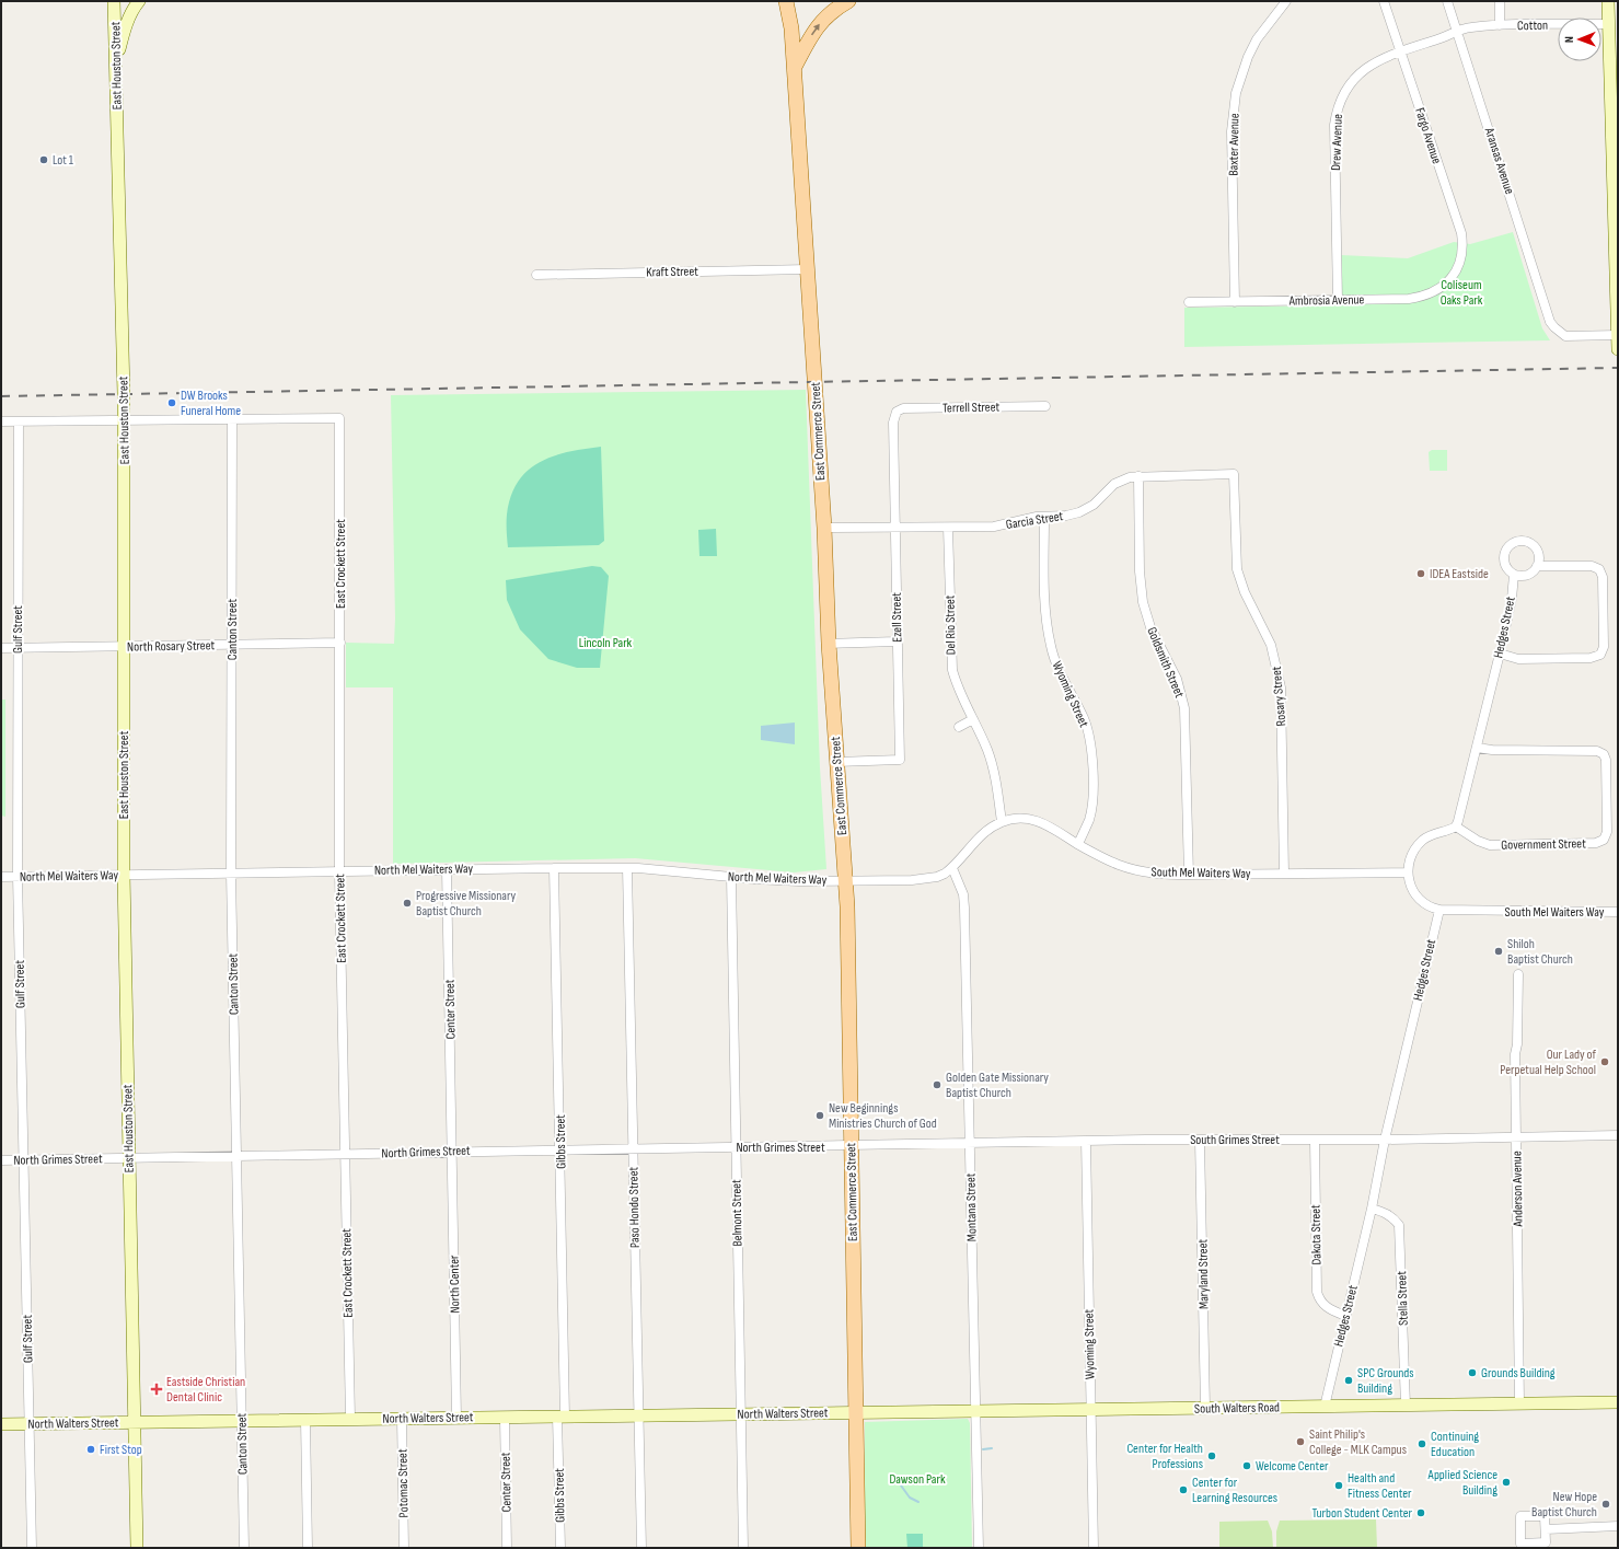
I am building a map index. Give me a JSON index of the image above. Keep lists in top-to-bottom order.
{
  "streets": {
    "main road": [
      "East Houston Street",
      "East Commerce Street",
      "South Walters Road",
      "North Walters Street"
    ],
    "street": [
      "Cotton",
      "Fargo Avenue",
      "Drew Avenue",
      "Baxter Avenue",
      "Aransas Avenue",
      "Kraft Street",
      "Ambrosia Avenue",
      "Terrell Street",
      "Garcia Street",
      "East Crockett Street",
      "Ezell Street",
      "Del Rio Street",
      "Hedges Street",
      "Gulf Street",
      "Canton Street",
      "North Rosary Street",
      "Goldsmith Street",
      "Wyoming Street",
      "Rosary Street",
      "Government Street",
      "North Mel Waiters Way",
      "South Mel Waiters Way",
      "Center Street",
      "South Grimes Street",
      "Gibbs Street",
      "North Grimes Street",
      "Anderson Avenue",
      "Paso Hondo Street",
      "Montana Street",
      "Belmont Street",
      "Dakota Street",
      "Maryland Street",
      "North Center",
      "Stella Street",
      "Potomac Street"
    ]
  },
  "crossings": [
    ["Cotton", "Drew Avenue"],
    ["Cotton", "Aransas Avenue"],
    ["East Houston Street", "North Rosary Street"],
    ["East Houston Street", "North Mel Waiters Way"],
    ["East Houston Street", "North Grimes Street"],
    ["East Houston Street", "North Walters Street"],
    ["Fargo Avenue", "Drew Avenue"],
    ["Fargo Avenue", "Ambrosia Avenue"],
    ["Drew Avenue", "Aransas Avenue"],
    ["Drew Avenue", "Ambrosia Avenue"],
    ["Baxter Avenue", "Ambrosia Avenue"],
    ["Kraft Street", "East Commerce Street"],
    ["Terrell Street", "Ezell Street"],
    ["East Commerce Street", "Garcia Street"],
    ["East Commerce Street", "Ezell Street"],
    ["East Commerce Street", "North Mel Waiters Way"],
    ["East Commerce Street", "South Mel Waiters Way"],
    ["East Commerce Street", "South Grimes Street"],
    ["East Commerce Street", "North Grimes Street"],
    ["East Commerce Street", "South Walters Road"],
    ["East Commerce Street", "North Walters Street"],
    ["Garcia Street", "Ezell Street"],
    ["Garcia Street", "Del Rio Street"],
    ["Garcia Street", "Goldsmith Street"],
    ["Garcia Street", "Wyoming Street"],
    ["Garcia Street", "Rosary Street"],
    ["East Crockett Street", "Canton Street"],
    ["East Crockett Street", "North Rosary Street"],
    ["East Crockett Street", "North Mel Waiters Way"],
    ["East Crockett Street", "North Grimes Street"],
    ["East Crockett Street", "North Walters Street"],
    ["Del Rio Street", "South Mel Waiters Way"],
    ["Hedges Street", "Government Street"],
    ["Hedges Street", "South Mel Waiters Way"],
    ["Hedges Street", "South Grimes Street"],
    ["Hedges Street", "Dakota Street"],
    ["Hedges Street", "Stella Street"],
    ["Hedges Street", "South Walters Road"],
    ["Gulf Street", "North Rosary Street"],
    ["Gulf Street", "North Mel Waiters Way"],
    ["Gulf Street", "North Grimes Street"],
    ["Gulf Street", "North Walters Street"],
    ["Canton Street", "North Rosary Street"],
    ["Canton Street", "North Mel Waiters Way"],
    ["Canton Street", "North Grimes Street"],
    ["Canton Street", "North Walters Street"],
    ["Goldsmith Street", "South Mel Waiters Way"],
    ["Wyoming Street", "South Mel Waiters Way"],
    ["Wyoming Street", "South Grimes Street"],
    ["Wyoming Street", "South Walters Road"],
    ["Rosary Street", "South Mel Waiters Way"],
    ["North Mel Waiters Way", "South Mel Waiters Way"],
    ["North Mel Waiters Way", "Center Street"],
    ["North Mel Waiters Way", "Gibbs Street"],
    ["North Mel Waiters Way", "Paso Hondo Street"],
    ["North Mel Waiters Way", "Belmont Street"],
    ["South Mel Waiters Way", "Montana Street"],
    ["Center Street", "North Grimes Street"],
    ["Center Street", "North Center"],
    ["Center Street", "North Walters Street"],
    ["South Grimes Street", "North Grimes Street"],
    ["South Grimes Street", "Anderson Avenue"],
    ["South Grimes Street", "Montana Street"],
    ["South Grimes Street", "Dakota Street"],
    ["South Grimes Street", "Maryland Street"],
    ["Gibbs Street", "North Grimes Street"],
    ["Gibbs Street", "North Walters Street"],
    ["North Grimes Street", "Paso Hondo Street"],
    ["North Grimes Street", "Belmont Street"],
    ["North Grimes Street", "North Center"],
    ["Anderson Avenue", "South Walters Road"],
    ["Paso Hondo Street", "North Walters Street"],
    ["Montana Street", "South Walters Road"],
    ["Belmont Street", "North Walters Street"],
    ["Maryland Street", "South Walters Road"],
    ["North Center", "North Walters Street"],
    ["Stella Street", "South Walters Road"],
    ["South Walters Road", "North Walters Street"],
    ["North Walters Street", "Potomac Street"]
  ],
  "parks": ["Coliseum Oaks Park", "Lincoln Park", "Dawson Park"],
  "places": {
    "other": [
      "Lot 1",
      "DW Brooks Funeral Home",
      "IDEA Eastside",
      "Progressive Missionary Baptist Church",
      "Shiloh Baptist Church",
      "Our Lady of Perpetual Help School",
      "Golden Gate Missionary Baptist Church",
      "New Beginnings Ministries Church of God",
      "Grounds Building",
      "SPC Grounds Building",
      "Saint Philip's College - MLK Campus",
      "Continuing Education",
      "First Stop",
      "Center for Health Professions",
      "Welcome Center",
      "Applied Science Building",
      "Health and Fitness Center",
      "Center for Learning Resources",
      "New Hope Baptist Church",
      "Turbon Student Center"
    ],
    "health": ["Eastside Christian Dental Clinic"]
  },
  "north": "left"
}
